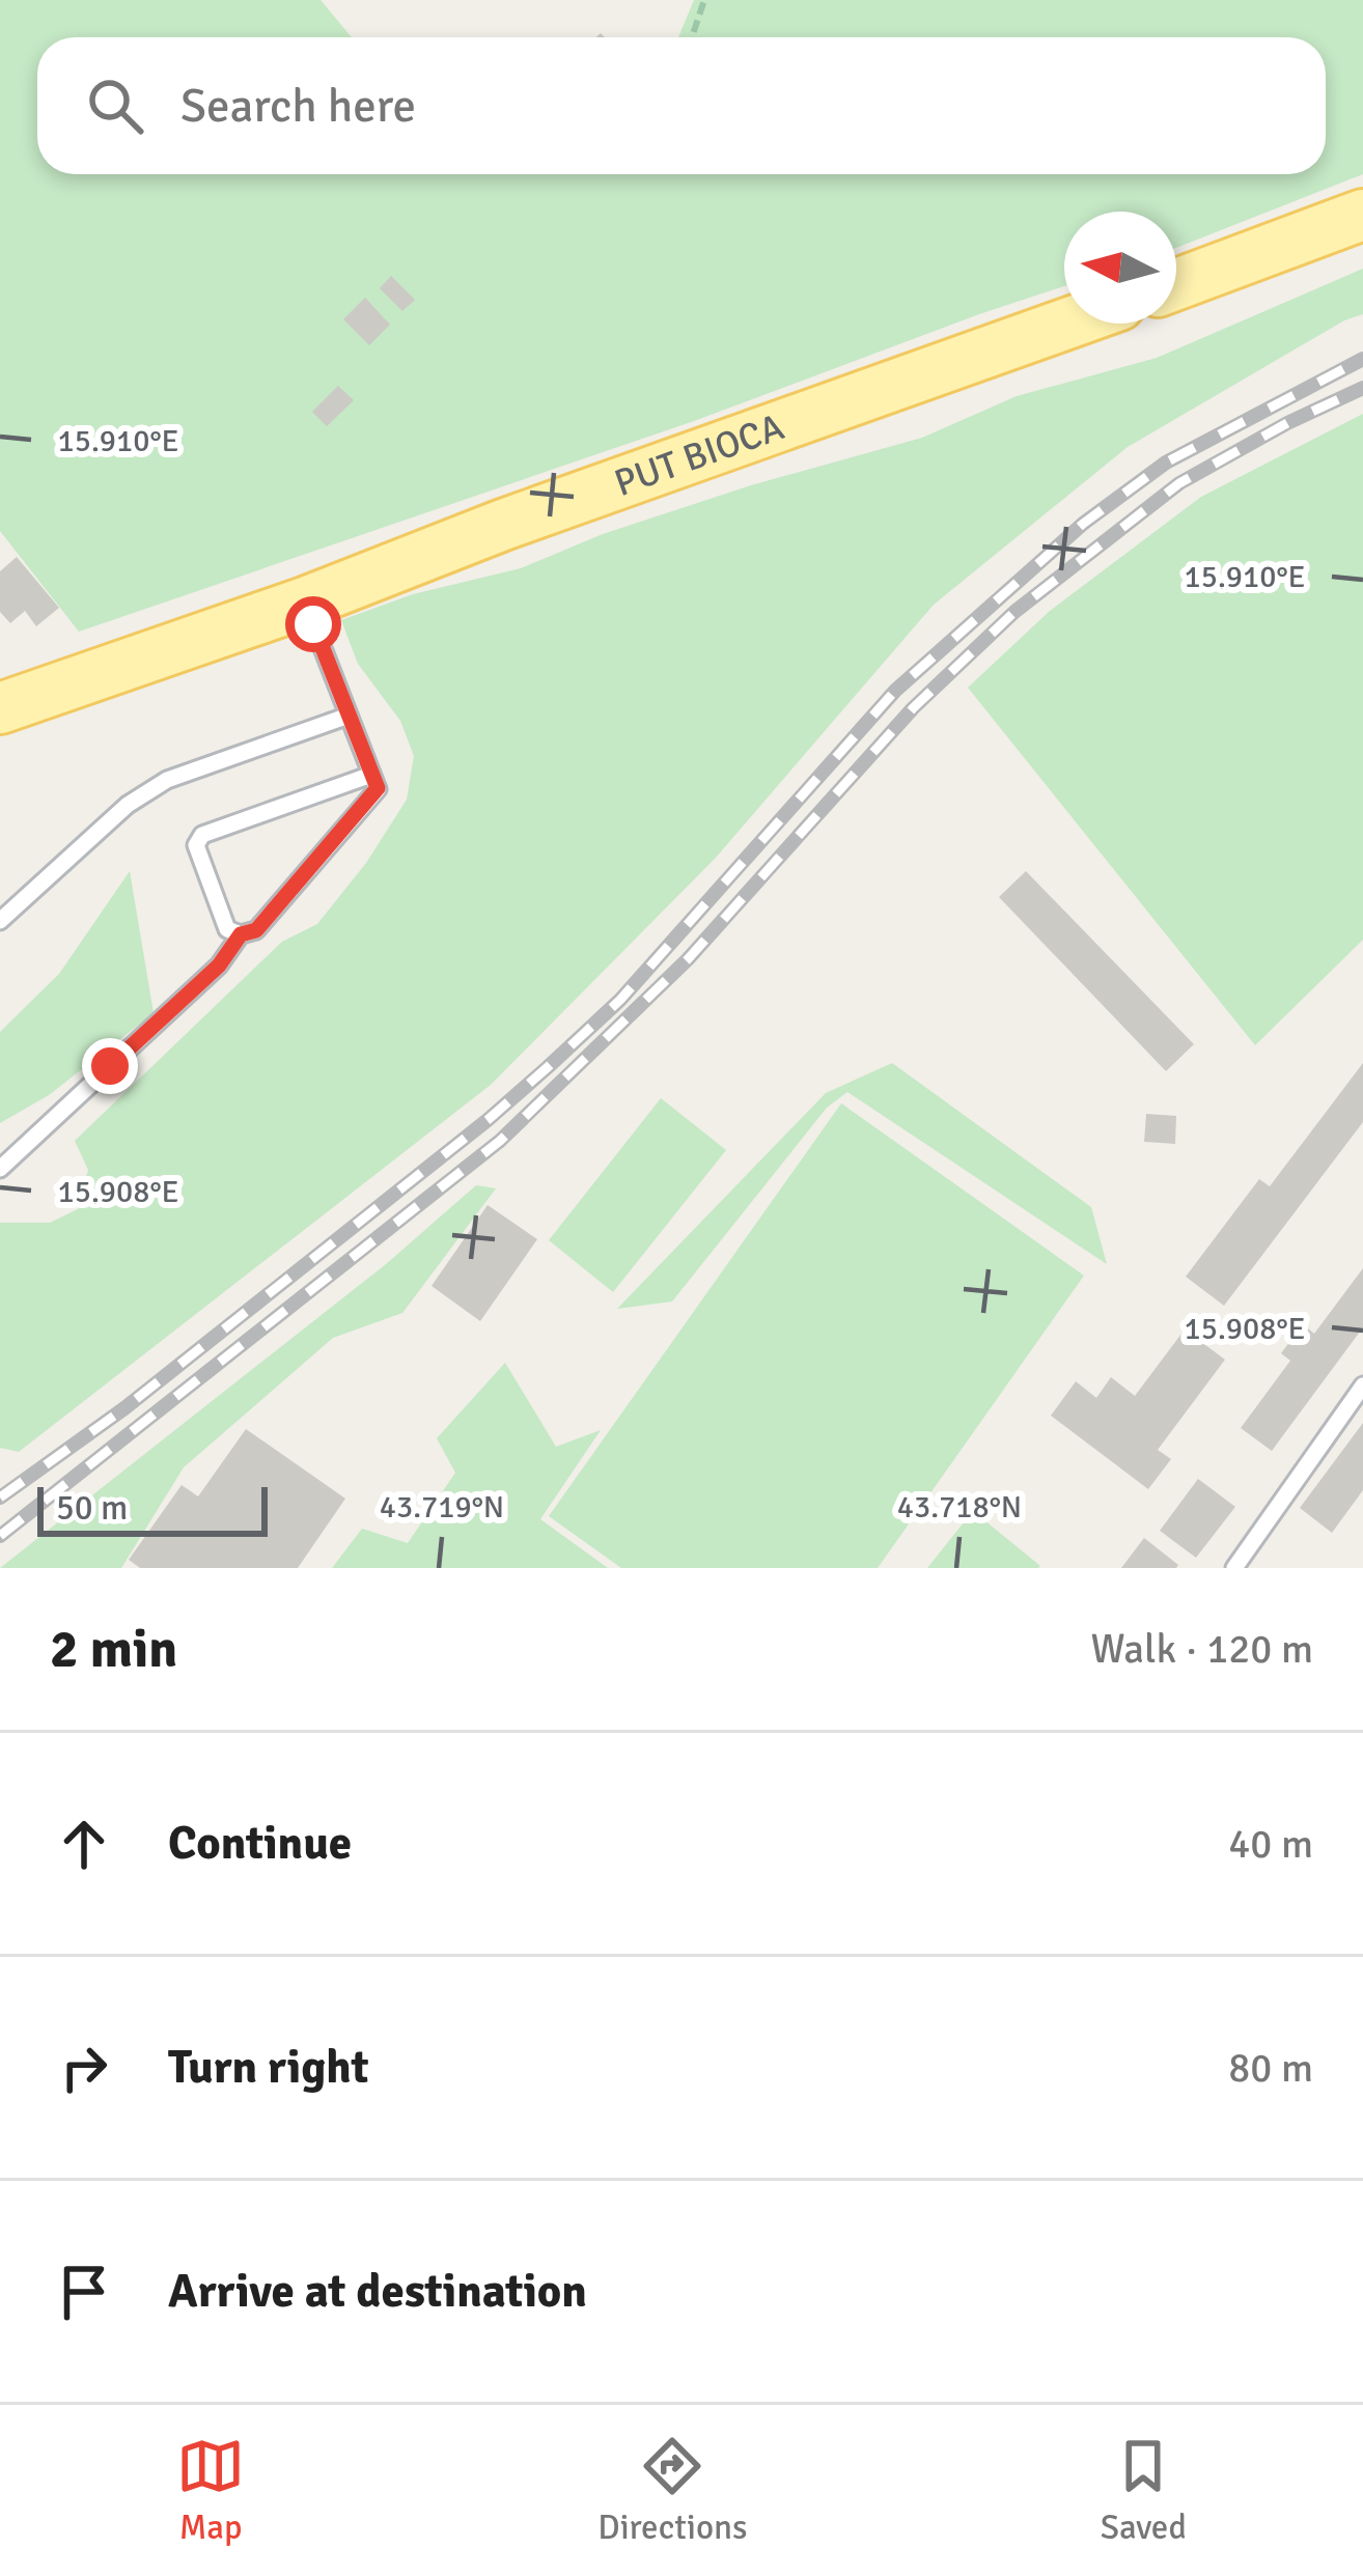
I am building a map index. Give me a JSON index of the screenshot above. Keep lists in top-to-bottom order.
{
  "streets": {
    "main road": ["PUT BIOCA"]
  },
  "scale_bar": "50 m",
  "north": "left",
  "page": {
    "search": "Search here",
    "scale": "50 m",
    "heading": ["2 min", "Walk · 120 m"],
    "list": [
      ["Continue", "40 m"],
      ["Turn right", "80 m"],
      "Arrive at destination"
    ],
    "nav": ["Map", "Directions", "Saved"]
  },
  "coordinates": [
    "15.910°E",
    "15.908°E",
    "43.719°N",
    "43.718°N"
  ]
}
